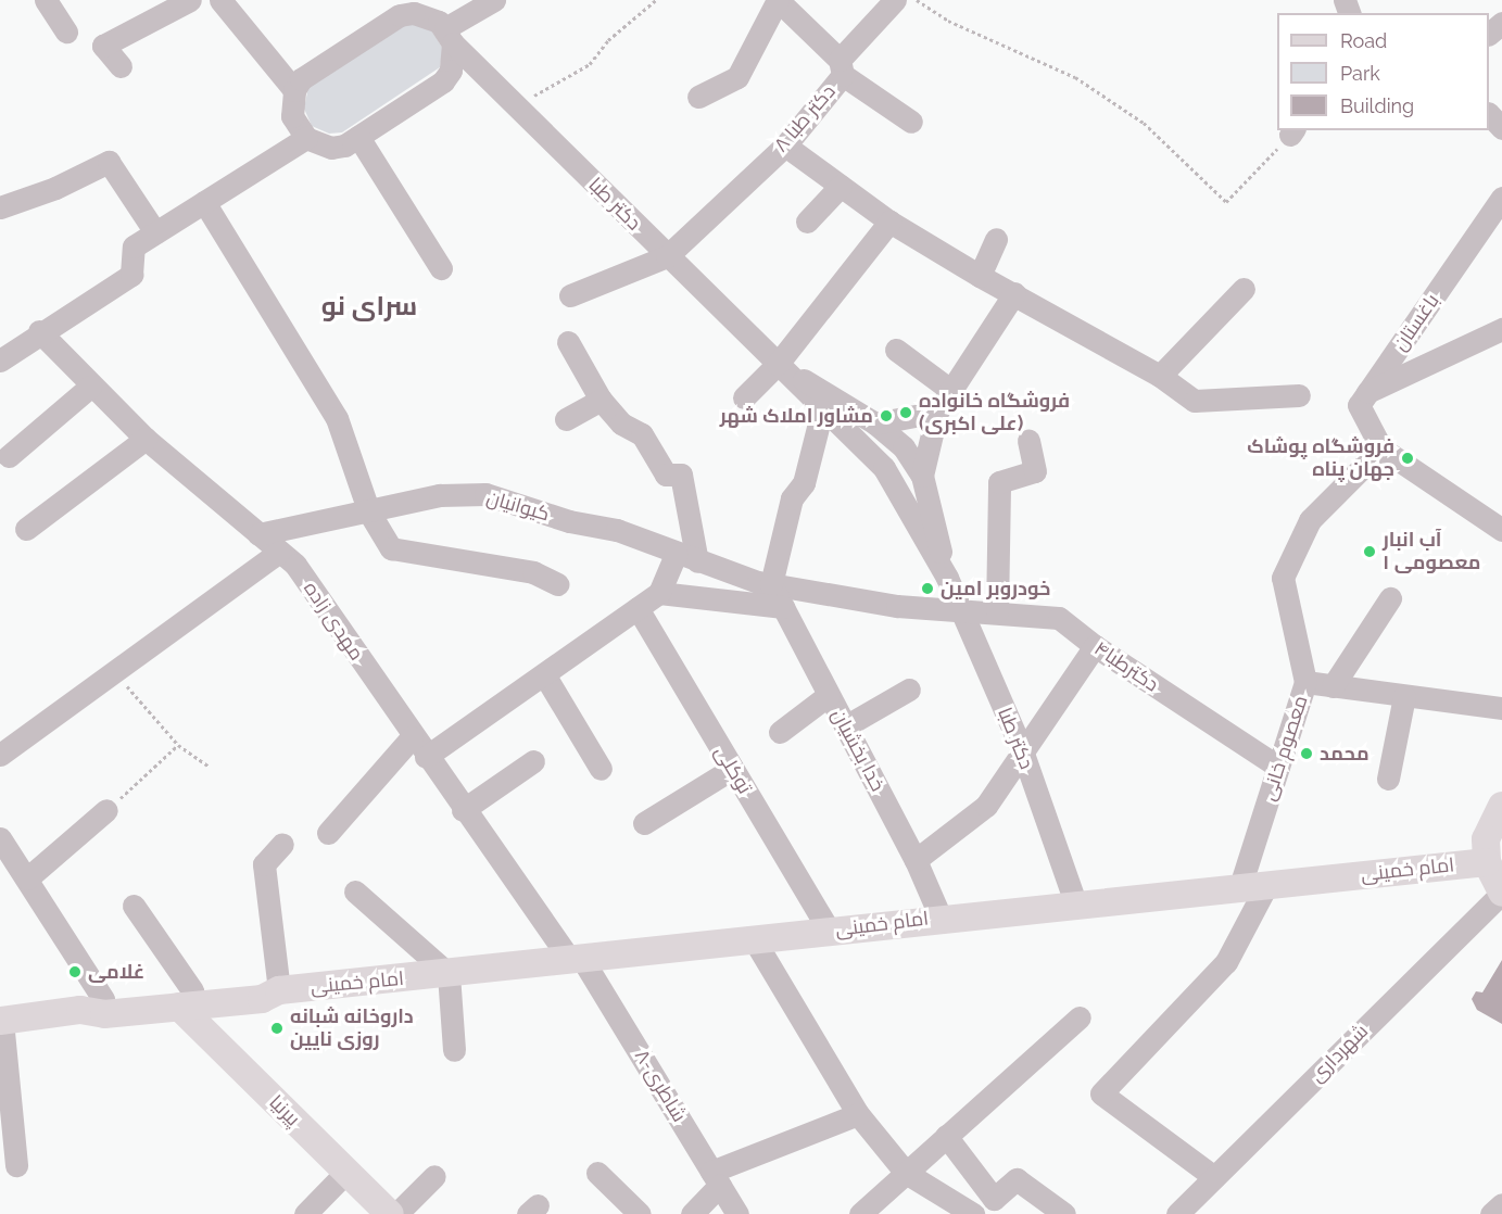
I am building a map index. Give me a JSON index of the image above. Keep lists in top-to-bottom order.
{
  "streets": {
    "main road": ["امام خمینی", "پیرنیا"],
    "street": [
      "دکتر طبا ۸",
      "دکتر طبا",
      "باغستان",
      "کیوانیان",
      "مهدی زاده",
      "دکترطبا۴",
      "معصوم خانی",
      "خدا بخشیان",
      "توکلی",
      "شهرداری",
      "۸-شاطری"
    ]
  },
  "crossings": [
    ["دکتر طبا ۸", "دکتر طبا"],
    ["دکتر طبا", "کیوانیان"],
    ["دکتر طبا", "دکترطبا۴"],
    ["دکتر طبا", "امام خمینی"],
    ["کیوانیان", "مهدی زاده"],
    ["کیوانیان", "دکترطبا۴"],
    ["کیوانیان", "خدا بخشیان"],
    ["مهدی زاده", "امام خمینی"],
    ["مهدی زاده", "۸-شاطری"],
    ["دکترطبا۴", "معصوم خانی"],
    ["معصوم خانی", "امام خمینی"],
    ["معصوم خانی", "شهرداری"],
    ["خدا بخشیان", "امام خمینی"],
    ["توکلی", "امام خمینی"],
    ["امام خمینی", "۸-شاطری"],
    ["امام خمینی", "پیرنیا"]
  ],
  "districts": ["سرای نو"],
  "places": [
    "فروشگاه خانواده (علی اکبری)",
    "مشاور املاک شهر",
    "فروشگاه پوشاک جهان پناه",
    "آب انبار معصومی ۱",
    "خودروبر امین",
    "محمد",
    "غلامی",
    "داروخانه شبانه روزی نایین"
  ],
  "legend": ["Road", "Park", "Building"]
}
